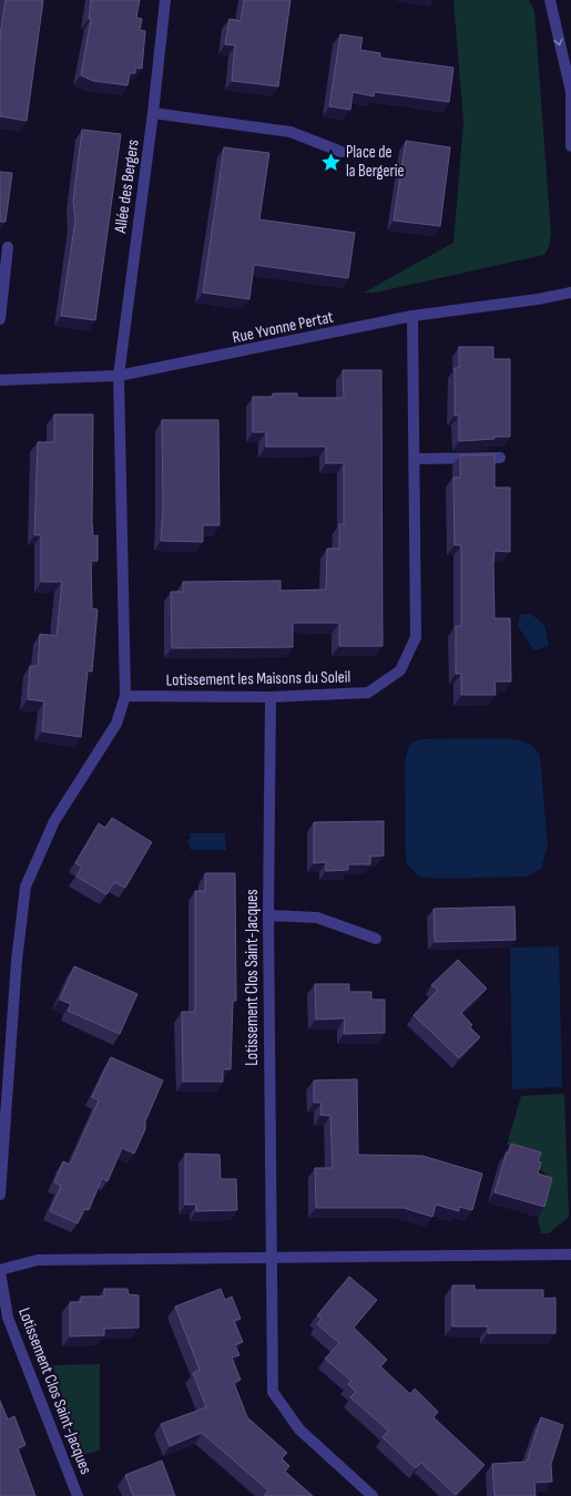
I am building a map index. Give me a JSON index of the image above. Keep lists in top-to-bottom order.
{
  "streets": {
    "street": [
      "Allée des Bergers",
      "Rue Yvonne Pertat",
      "Lotissement les Maisons du Soleil",
      "Lotissement Clos Saint-Jacques"
    ]
  },
  "crossings": [
    ["Allée des Bergers", "Rue Yvonne Pertat"],
    ["Rue Yvonne Pertat", "Lotissement les Maisons du Soleil"],
    ["Lotissement les Maisons du Soleil", "Lotissement Clos Saint-Jacques"]
  ],
  "places": {
    "place": ["Place de la Bergerie"]
  }
}
